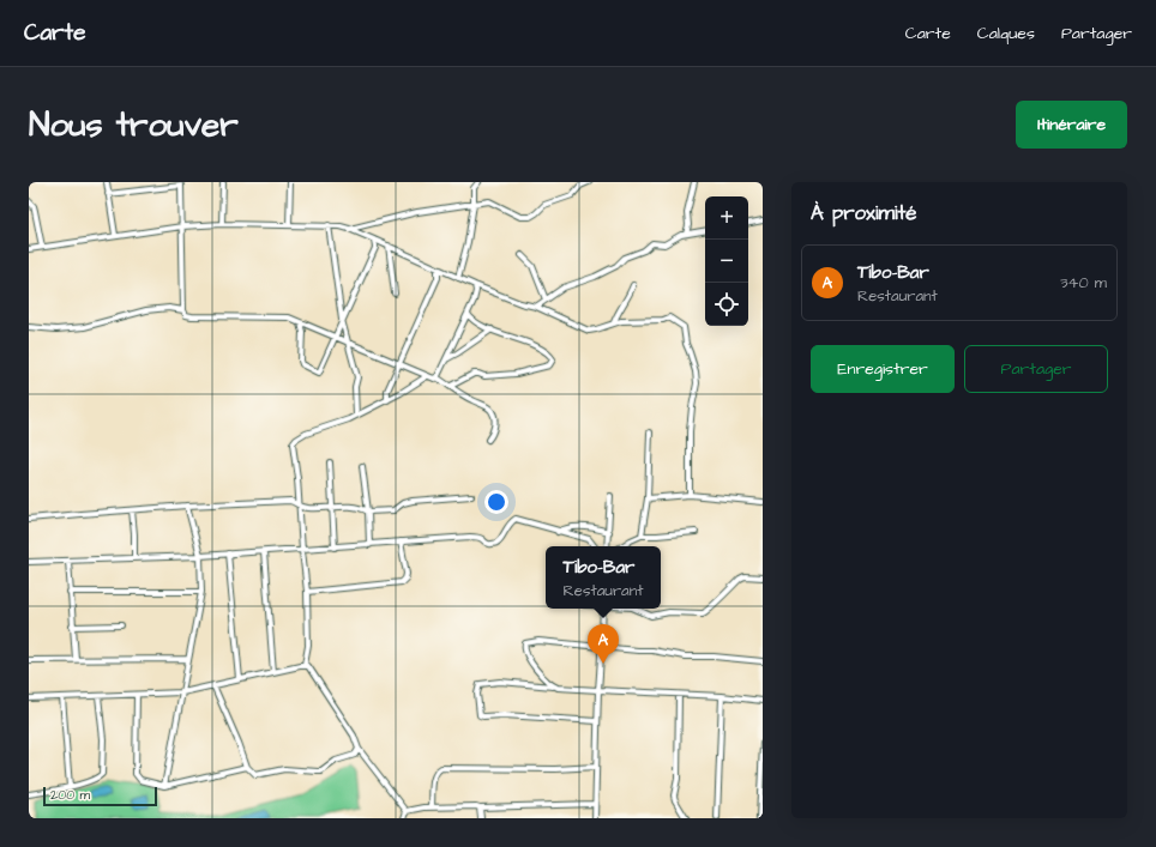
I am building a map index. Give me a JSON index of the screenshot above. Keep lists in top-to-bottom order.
{
  "scale_bar": "200 m",
  "page": {
    "header": "Carte",
    "nav": ["Carte", "Calques", "Partager"],
    "buttons": [
      "Itinéraire",
      ["Enregistrer", "Partager"]
    ],
    "title": "Nous trouver",
    "heading": "À proximité",
    "map_buttons": ["+", "−"],
    "list": [
      {
        "mark": "A",
        "name": "Tibo-Bar",
        "note": "Restaurant",
        "value": "340 m"
      }
    ],
    "popup": ["Tibo-Bar", "Restaurant"],
    "pins": "A",
    "scale": "200 m"
  }
}
